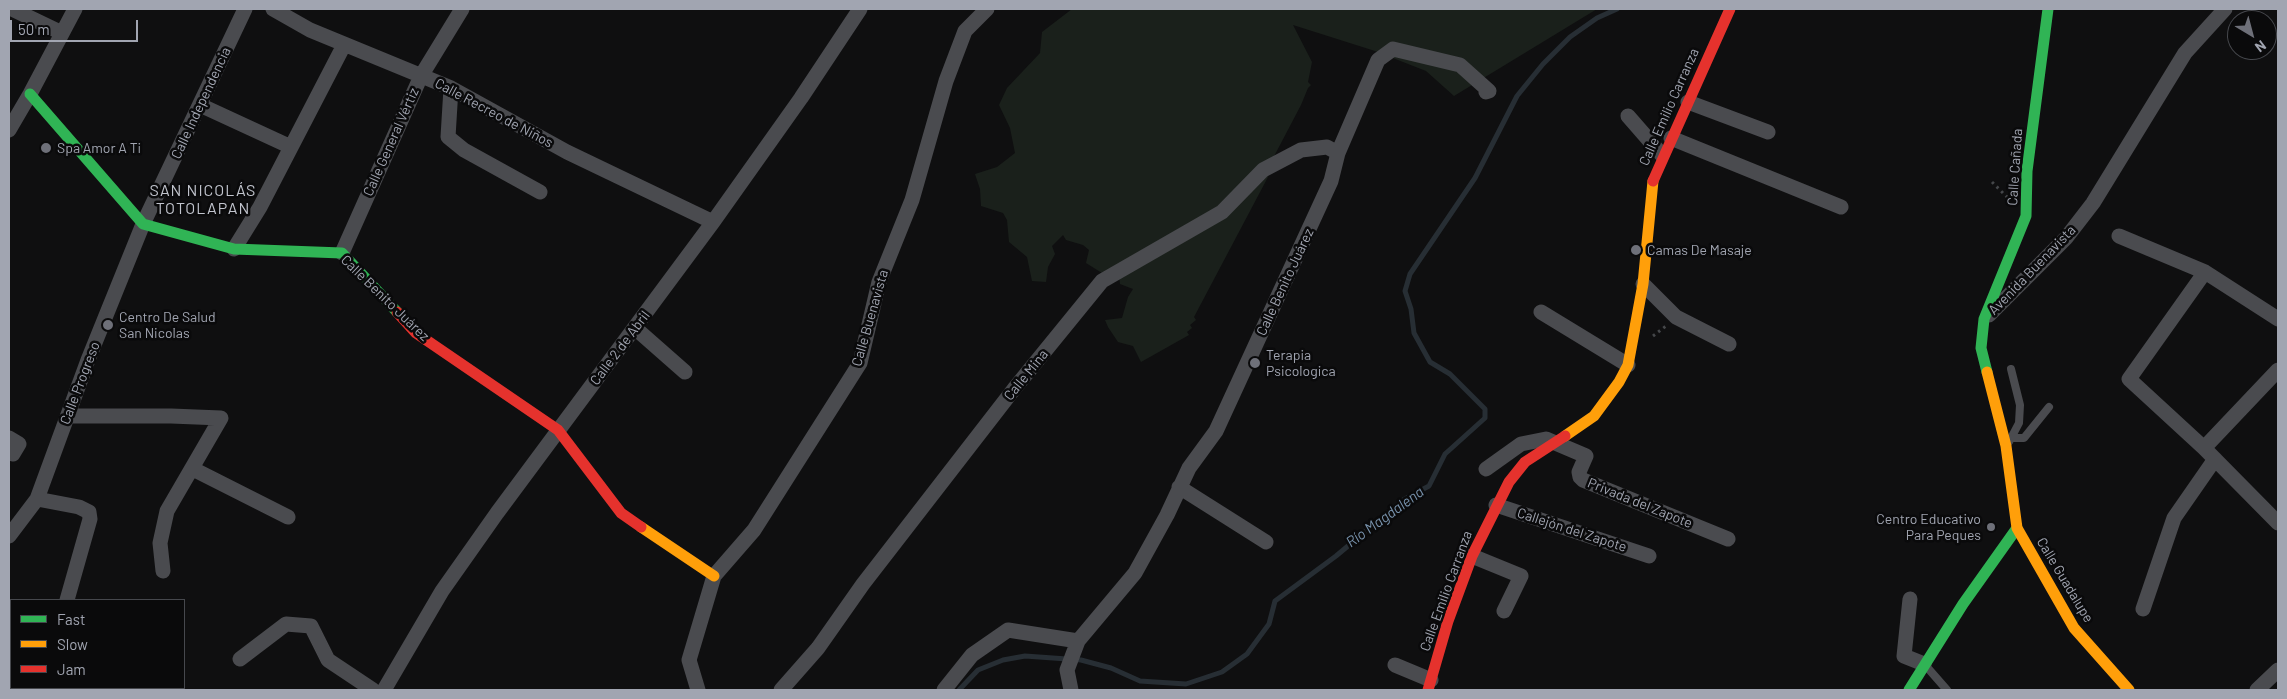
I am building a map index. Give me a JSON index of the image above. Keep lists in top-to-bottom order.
{
  "streets": {
    "street": [
      "Calle Independencia",
      "Calle Emilio Carranza",
      "Calle Recreo de Niños",
      "Calle General Vértiz",
      "Calle Cañada",
      "Avenida Buenavista",
      "Calle Benito Juárez",
      "Calle Buenavista",
      "Calle 2 de Abril",
      "Calle Mina",
      "Calle Progreso",
      "Privada del Zapote",
      "Callejón del Zapote",
      "Calle Guadalupe"
    ]
  },
  "crossings": [
    ["Calle Independencia", "Calle Benito Juárez"],
    ["Calle Independencia", "Calle Progreso"],
    ["Calle Emilio Carranza", "Privada del Zapote"],
    ["Calle Emilio Carranza", "Callejón del Zapote"],
    ["Calle Recreo de Niños", "Calle General Vértiz"],
    ["Calle Recreo de Niños", "Calle 2 de Abril"],
    ["Calle General Vértiz", "Calle Benito Juárez"],
    ["Calle Cañada", "Avenida Buenavista"],
    ["Avenida Buenavista", "Calle Guadalupe"],
    ["Calle Benito Juárez", "Calle Buenavista"],
    ["Calle Benito Juárez", "Calle 2 de Abril"],
    ["Calle Benito Juárez", "Calle Mina"],
    ["Calle Benito Juárez", "Calle Progreso"]
  ],
  "districts": ["SAN NICOLÁS TOTOLAPAN"],
  "water": ["Río Magdalena"],
  "places": [
    "Spa Amor A Ti",
    "Camas De Masaje",
    "Centro De Salud San Nicolas",
    "Terapia Psicologica",
    "Centro Educativo Para Peques"
  ],
  "legend": ["Fast", "Slow", "Jam"],
  "scale_bar": "50 m",
  "north": "bottom right"
}
